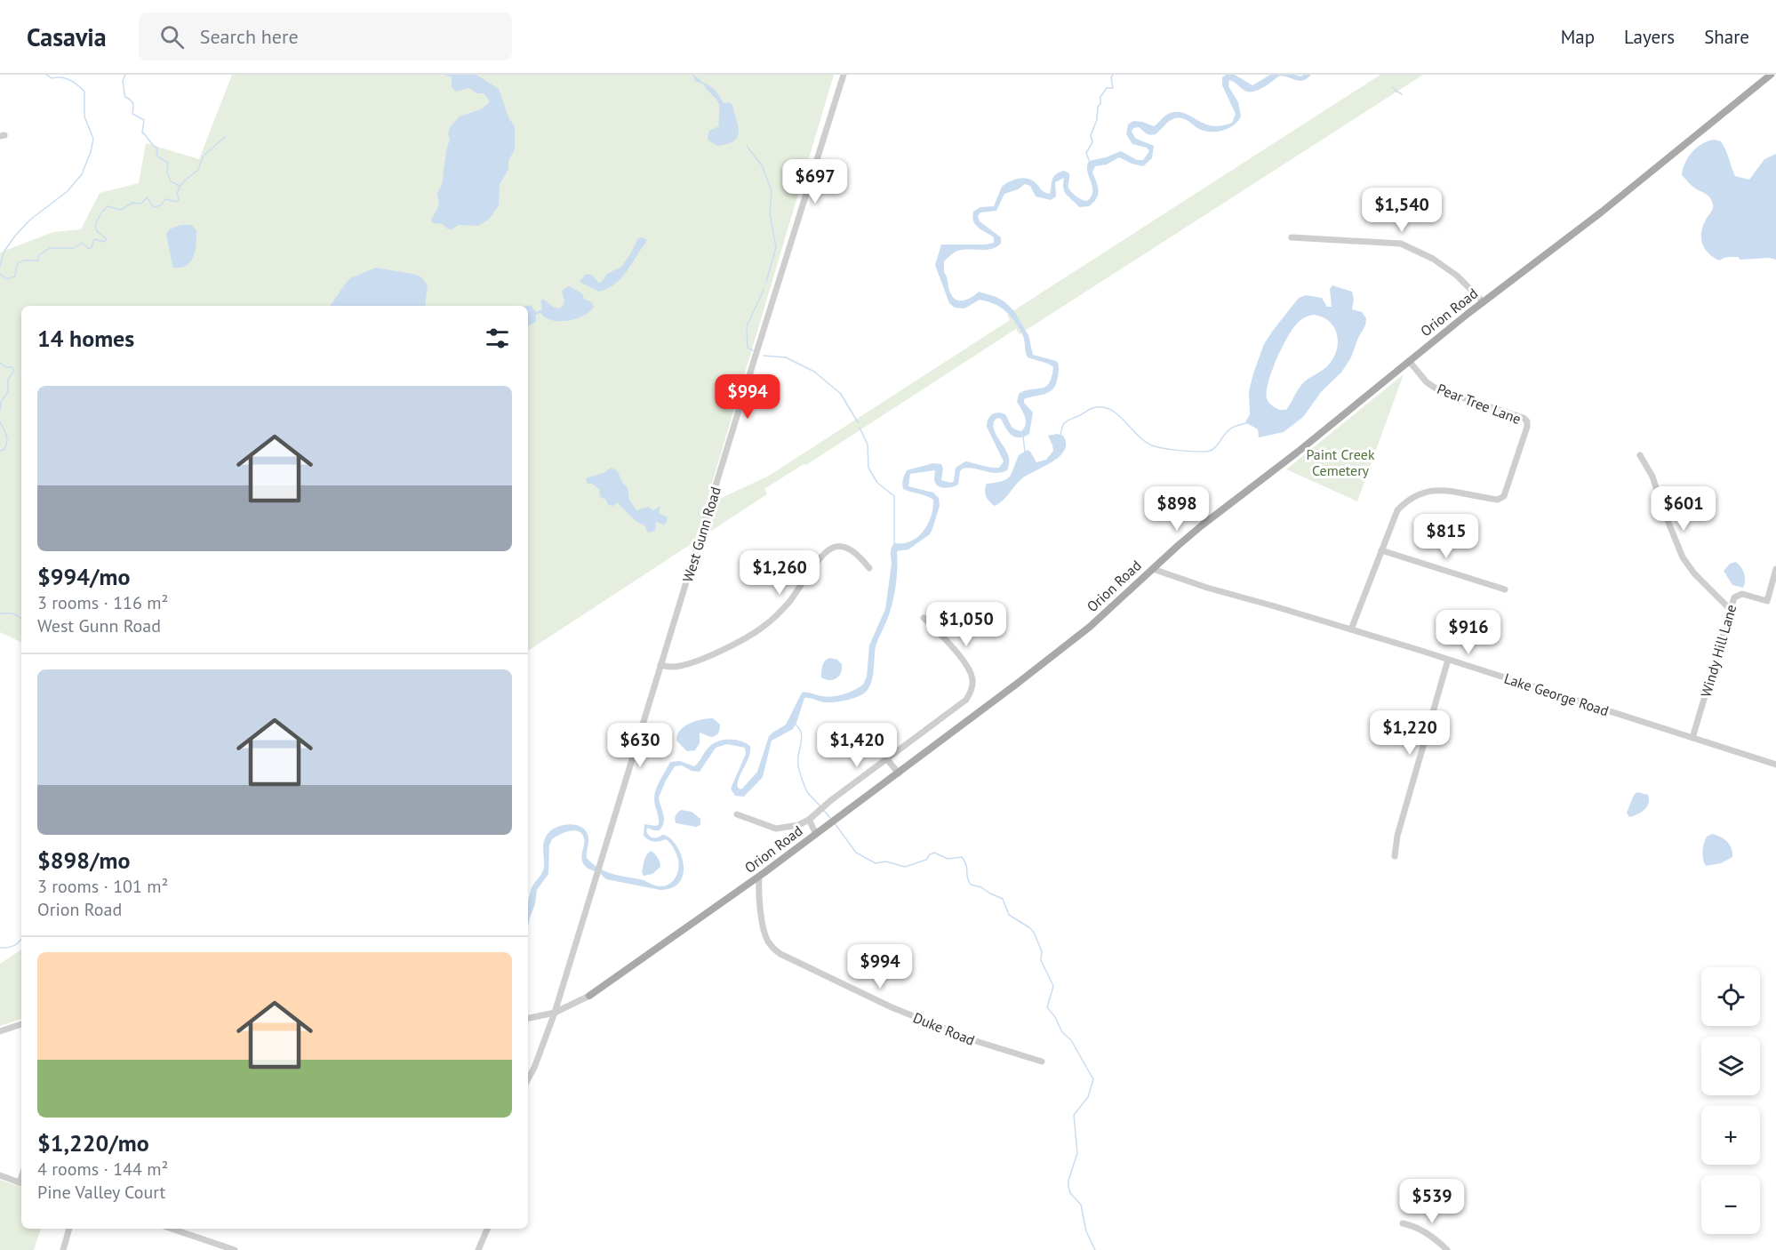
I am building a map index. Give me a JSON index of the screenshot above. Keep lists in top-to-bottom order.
{
  "streets": {
    "main road": ["Orion Road"],
    "street": [
      "Pear Tree Lane",
      "West Gunn Road",
      "Windy Hill Lane",
      "Lake George Road",
      "Duke Road"
    ]
  },
  "crossings": [
    ["Orion Road", "Pear Tree Lane"],
    ["Orion Road", "West Gunn Road"],
    ["Orion Road", "Lake George Road"],
    ["Orion Road", "Duke Road"],
    ["Pear Tree Lane", "Lake George Road"],
    ["Windy Hill Lane", "Lake George Road"]
  ],
  "parks": ["Paint Creek Cemetery"],
  "page": {
    "header": "Casavia",
    "search": "Search here",
    "nav": ["Map", "Layers", "Share"],
    "price": [
      "$697",
      "$1,540",
      "$994",
      "$898",
      "$601",
      "$815",
      "$1,260",
      "$1,050",
      "$916",
      "$1,220",
      "$630",
      "$1,420",
      "$994",
      "$539"
    ],
    "heading": "14 homes",
    "list": [
      {
        "name": "$994/mo",
        "note": "3 rooms · 116 m² · West Gunn Road"
      },
      {
        "name": "$898/mo",
        "note": "3 rooms · 101 m² · Orion Road"
      },
      {
        "name": "$1,220/mo",
        "note": "4 rooms · 144 m² · Pine Valley Court"
      }
    ],
    "map_buttons": ["+", "−"]
  }
}
